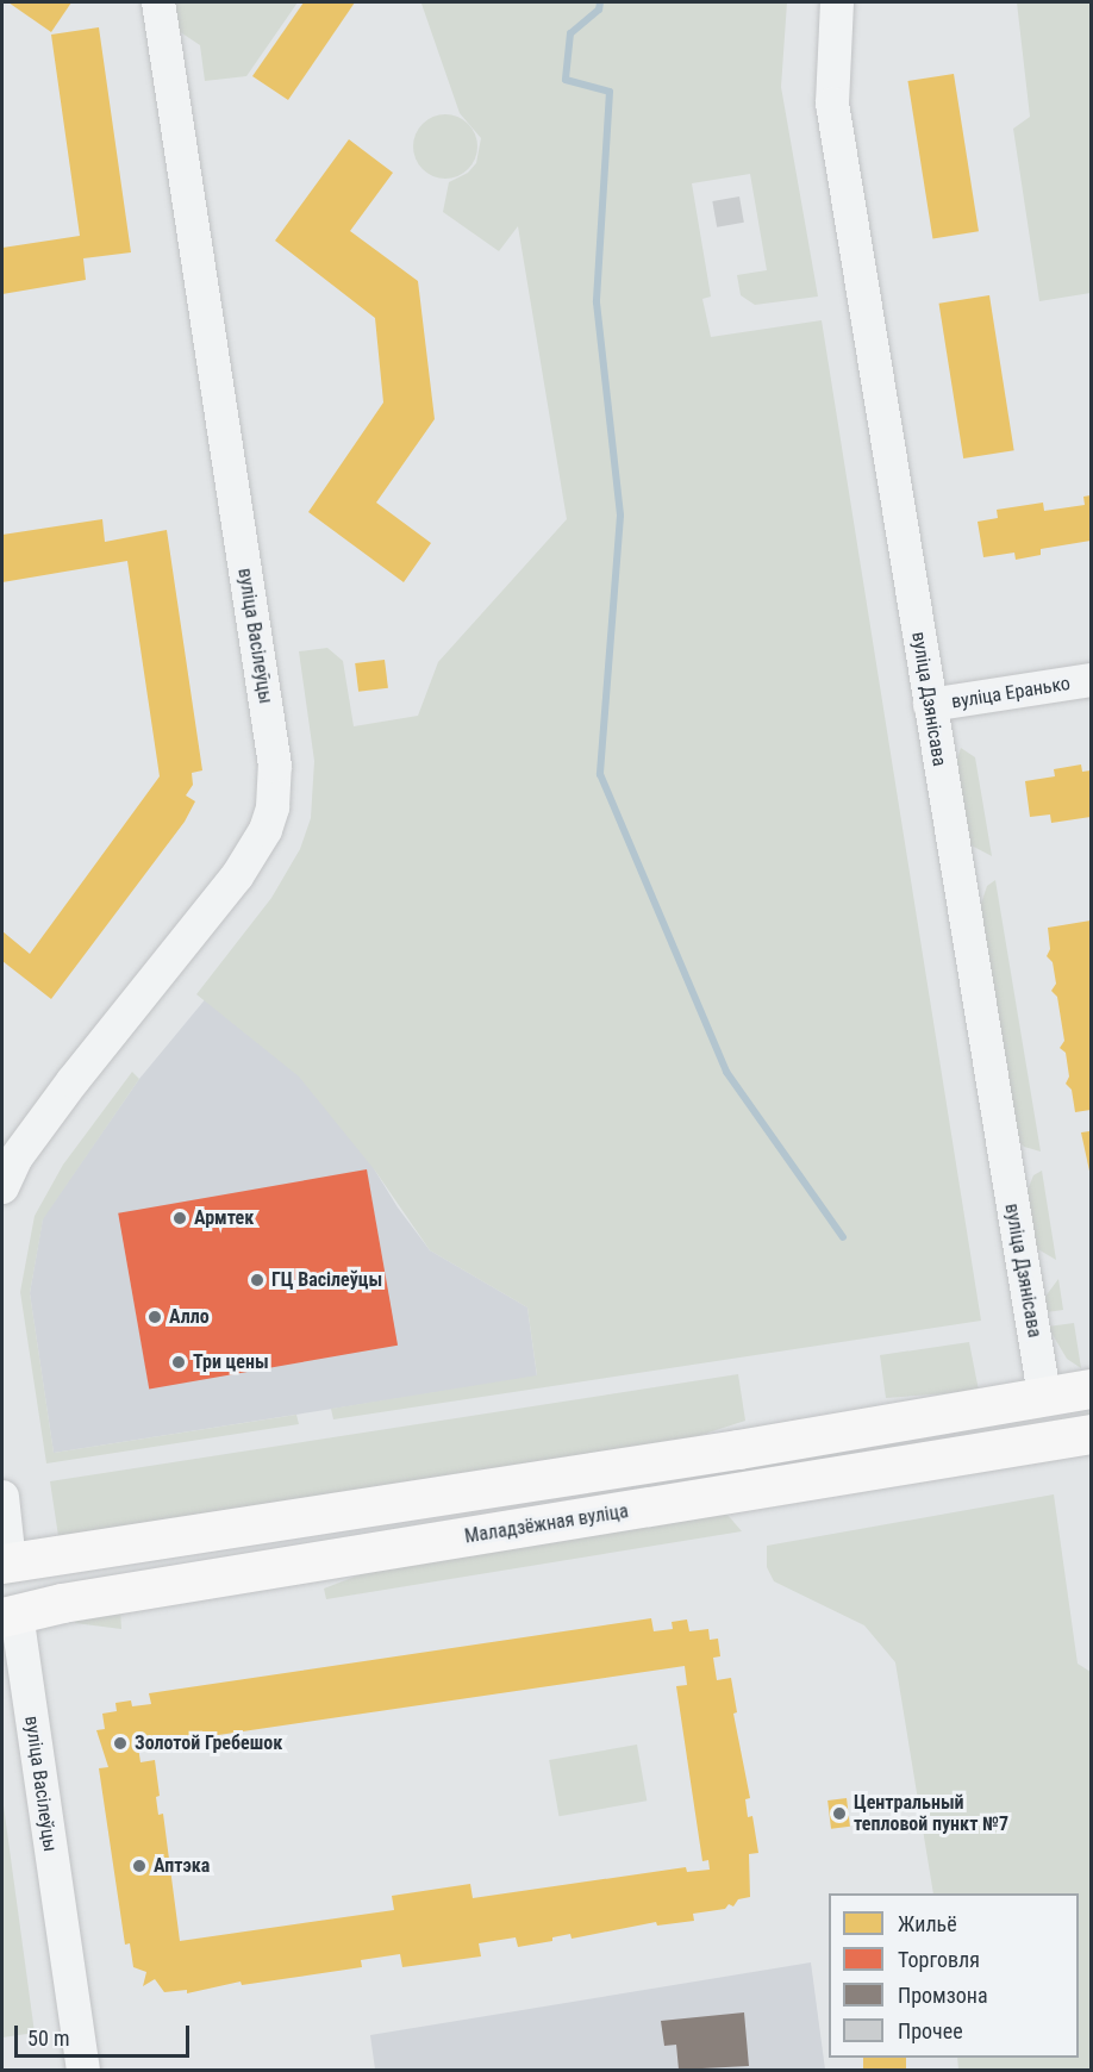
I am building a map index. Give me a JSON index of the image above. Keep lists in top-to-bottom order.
{
  "streets": {
    "main road": ["вуліца Васілеўцы", "Маладзёжная вуліца"],
    "street": ["вуліца Еранько", "вуліца Дзянісава"]
  },
  "crossings": [
    ["вуліца Васілеўцы", "Маладзёжная вуліца"],
    ["вуліца Еранько", "вуліца Дзянісава"]
  ],
  "places": [
    "Армтек",
    "ГЦ Васілеўцы",
    "Алло",
    "Три цены",
    "Золотой Гребешок",
    "Центральный тепловой пункт №7",
    "Аптэка"
  ],
  "legend": [
    "Жильё",
    "Торговля",
    "Промзона",
    "Прочее"
  ],
  "scale_bar": "50 m"
}
